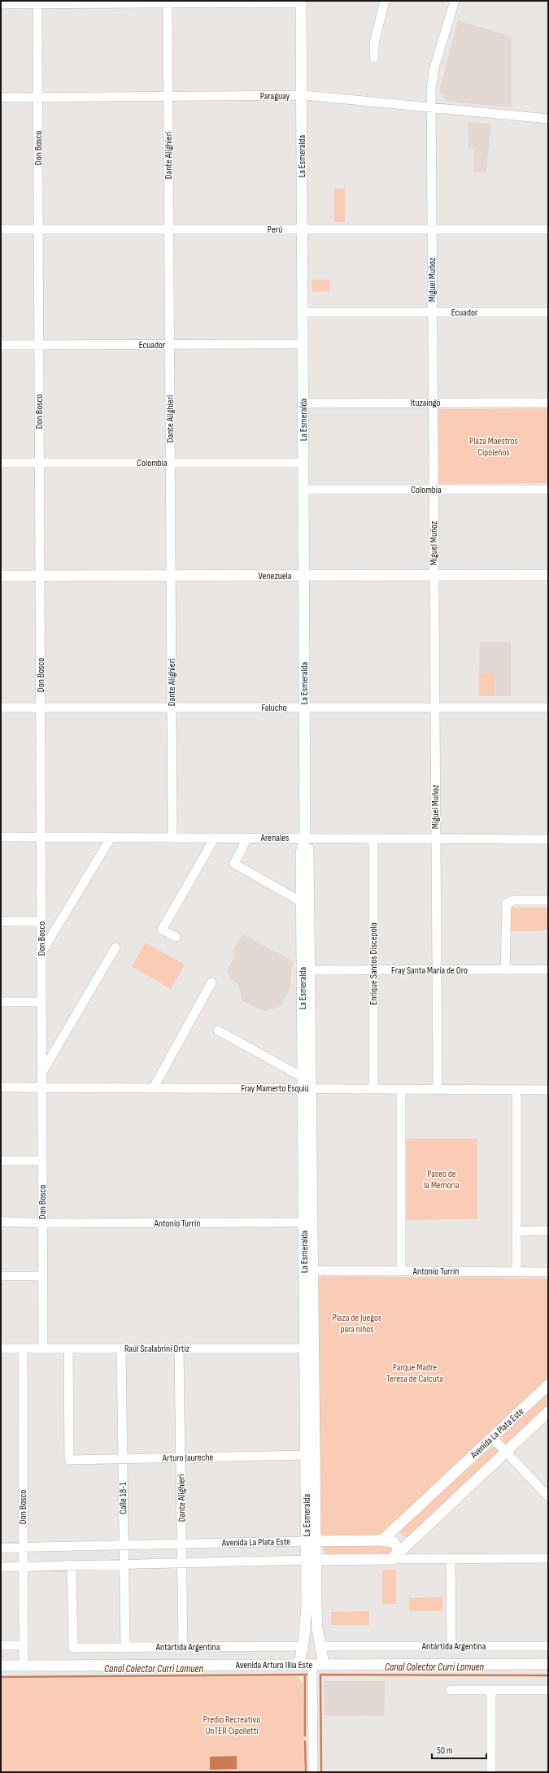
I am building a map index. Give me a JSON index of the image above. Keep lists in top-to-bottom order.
{
  "streets": {
    "main road": [
      "La Esmeralda",
      "Venezuela",
      "Avenida La Plata Este",
      "Avenida Arturo Illia Este"
    ],
    "street": [
      "Paraguay",
      "Don Bosco",
      "Dante Alighieri",
      "Perú",
      "Miguel Muñoz",
      "Ecuador",
      "Ituzaingó",
      "Colombia",
      "Falucho",
      "Arenales",
      "Enrique Santos Discepolo",
      "Fray Santa María de Oro",
      "Fray Mamerto Esquiú",
      "Antonio Turrín",
      "Raúl Scalabrini Ortíz",
      "Arturo Jaureche",
      "Calle 18-1",
      "Antártida Argentina"
    ]
  },
  "crossings": [
    ["Paraguay", "Don Bosco"],
    ["Paraguay", "Dante Alighieri"],
    ["Paraguay", "La Esmeralda"],
    ["Paraguay", "Miguel Muñoz"],
    ["Don Bosco", "Perú"],
    ["Don Bosco", "Ecuador"],
    ["Don Bosco", "Colombia"],
    ["Don Bosco", "Venezuela"],
    ["Don Bosco", "Falucho"],
    ["Don Bosco", "Arenales"],
    ["Don Bosco", "Fray Mamerto Esquiú"],
    ["Don Bosco", "Antonio Turrín"],
    ["Don Bosco", "Raúl Scalabrini Ortíz"],
    ["Don Bosco", "Avenida La Plata Este"],
    ["Don Bosco", "Avenida Arturo Illia Este"],
    ["Dante Alighieri", "Perú"],
    ["Dante Alighieri", "Ecuador"],
    ["Dante Alighieri", "Colombia"],
    ["Dante Alighieri", "Venezuela"],
    ["Dante Alighieri", "Falucho"],
    ["Dante Alighieri", "Arenales"],
    ["Dante Alighieri", "Raúl Scalabrini Ortíz"],
    ["Dante Alighieri", "Avenida La Plata Este"],
    ["Dante Alighieri", "Arturo Jaureche"],
    ["Dante Alighieri", "Antártida Argentina"],
    ["La Esmeralda", "Perú"],
    ["La Esmeralda", "Ecuador"],
    ["La Esmeralda", "Ituzaingó"],
    ["La Esmeralda", "Colombia"],
    ["La Esmeralda", "Venezuela"],
    ["La Esmeralda", "Falucho"],
    ["La Esmeralda", "Arenales"],
    ["La Esmeralda", "Fray Santa María de Oro"],
    ["La Esmeralda", "Fray Mamerto Esquiú"],
    ["La Esmeralda", "Antonio Turrín"],
    ["La Esmeralda", "Raúl Scalabrini Ortíz"],
    ["La Esmeralda", "Avenida La Plata Este"],
    ["La Esmeralda", "Arturo Jaureche"],
    ["La Esmeralda", "Antártida Argentina"],
    ["La Esmeralda", "Avenida Arturo Illia Este"],
    ["Perú", "Miguel Muñoz"],
    ["Miguel Muñoz", "Ecuador"],
    ["Miguel Muñoz", "Ituzaingó"],
    ["Miguel Muñoz", "Colombia"],
    ["Miguel Muñoz", "Venezuela"],
    ["Miguel Muñoz", "Falucho"],
    ["Miguel Muñoz", "Arenales"],
    ["Miguel Muñoz", "Fray Santa María de Oro"],
    ["Miguel Muñoz", "Fray Mamerto Esquiú"],
    ["Arenales", "Enrique Santos Discepolo"],
    ["Enrique Santos Discepolo", "Fray Santa María de Oro"],
    ["Enrique Santos Discepolo", "Fray Mamerto Esquiú"],
    ["Raúl Scalabrini Ortíz", "Arturo Jaureche"],
    ["Raúl Scalabrini Ortíz", "Calle 18-1"],
    ["Avenida La Plata Este", "Calle 18-1"],
    ["Avenida La Plata Este", "Antártida Argentina"],
    ["Arturo Jaureche", "Calle 18-1"],
    ["Calle 18-1", "Antártida Argentina"]
  ],
  "water": ["Canal Colector Curri Lamuen"],
  "parks": [
    "Plaza Maestros Cipoleños",
    "Paseo de la Memoria",
    "Plaza de Juegos para niños",
    "Parque Madre Teresa de Calcuta",
    "Predio Recreativo UnTER Cipolletti"
  ],
  "scale_bar": "50 m"
}
